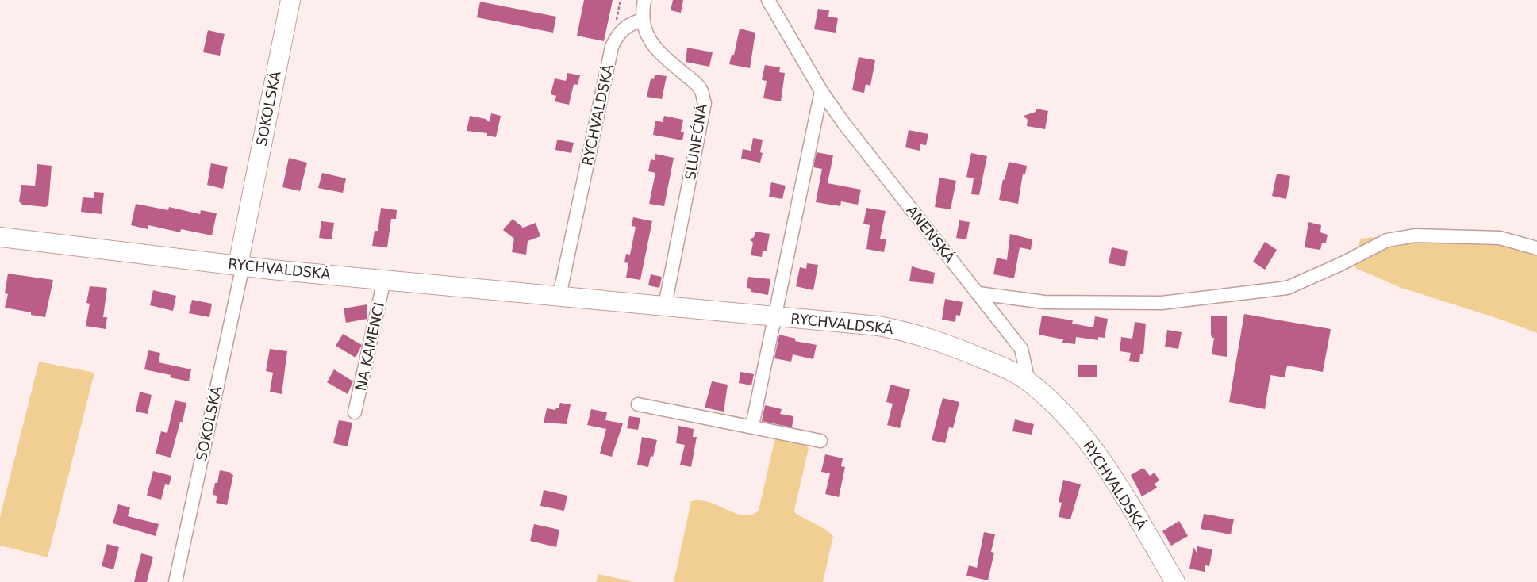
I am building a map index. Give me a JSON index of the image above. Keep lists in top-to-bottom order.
{
  "streets": {
    "street": [
      "SOKOLSKÁ",
      "RYCHVALDSKÁ",
      "SLUNEČNÁ",
      "ANENSKÁ",
      "NA KAMENCI"
    ]
  },
  "crossings": [
    ["SOKOLSKÁ", "RYCHVALDSKÁ"],
    ["RYCHVALDSKÁ", "SLUNEČNÁ"],
    ["RYCHVALDSKÁ", "ANENSKÁ"],
    ["RYCHVALDSKÁ", "NA KAMENCI"]
  ]
}
